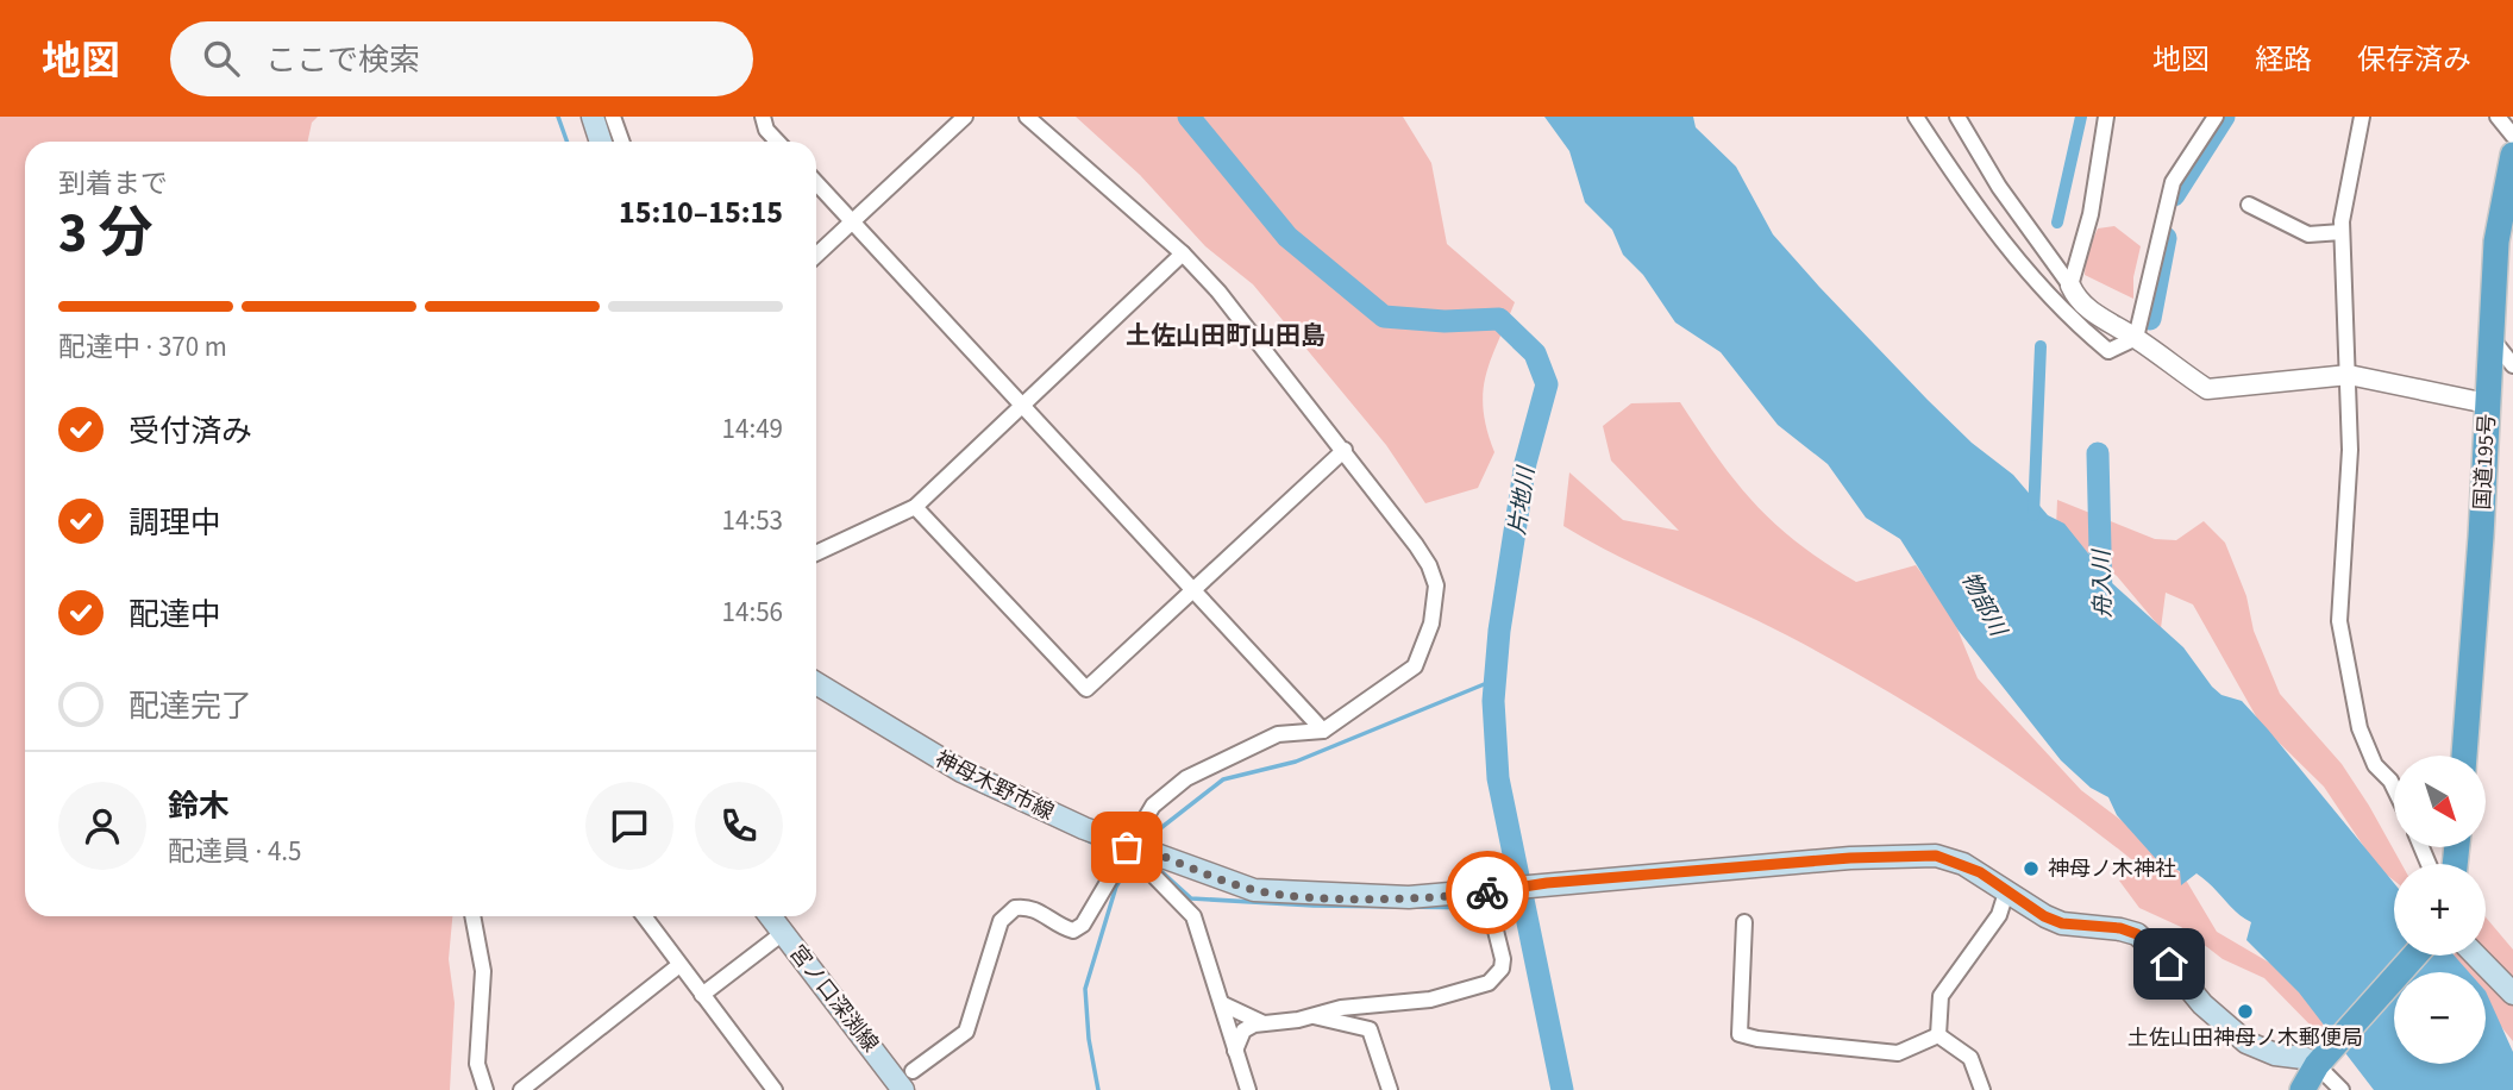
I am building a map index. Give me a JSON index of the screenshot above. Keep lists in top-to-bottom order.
{
  "streets": {
    "highway": ["国道195号"],
    "main road": ["神母木野市線", "宮ノ口深渕線"]
  },
  "districts": ["土佐山田町山田島"],
  "water": ["片地川", "舟入川", "物部川"],
  "places": ["神母ノ木神社", "土佐山田神母ノ木郵便局"],
  "north": "bottom right",
  "page": {
    "header": "地図",
    "search": "ここで検索",
    "nav": ["地図", "経路", "保存済み"],
    "heading": ["3 分", "到着まで", "15:10–15:15"],
    "panel": ["鈴木", "配達員 · 4.5"],
    "bar": "配達中 · 370 m",
    "list": [
      ["受付済み", "14:49"],
      ["調理中", "14:53"],
      ["配達中", "14:56"],
      "配達完了"
    ],
    "map_buttons": ["+", "−"]
  }
}
